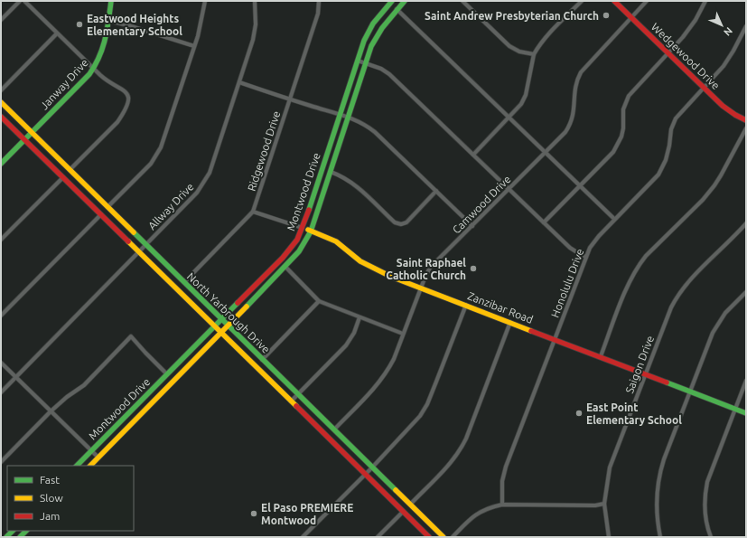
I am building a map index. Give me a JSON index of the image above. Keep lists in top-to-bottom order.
{
  "streets": {
    "main road": [
      "Wedgewood Drive",
      "Janway Drive",
      "Montwood Drive",
      "Zanzibar Road",
      "North Yarbrough Drive"
    ],
    "street": [
      "Ridgewood Drive",
      "Camwood Drive",
      "Allway Drive",
      "Honolulu Drive",
      "Saigon Drive"
    ]
  },
  "crossings": [
    ["Wedgewood Drive", "Camwood Drive"],
    ["Wedgewood Drive", "Honolulu Drive"],
    ["Janway Drive", "North Yarbrough Drive"],
    ["Ridgewood Drive", "Zanzibar Road"],
    ["Ridgewood Drive", "North Yarbrough Drive"],
    ["Montwood Drive", "Zanzibar Road"],
    ["Montwood Drive", "North Yarbrough Drive"],
    ["Camwood Drive", "Zanzibar Road"],
    ["Camwood Drive", "North Yarbrough Drive"],
    ["Allway Drive", "North Yarbrough Drive"],
    ["Honolulu Drive", "Zanzibar Road"],
    ["Zanzibar Road", "Saigon Drive"]
  ],
  "places": [
    "Saint Andrew Presbyterian Church",
    "Eastwood Heights Elementary School",
    "Saint Raphael Catholic Church",
    "East Point Elementary School",
    "El Paso PREMIERE Montwood"
  ],
  "legend": ["Fast", "Slow", "Jam"],
  "north": "bottom right"
}
